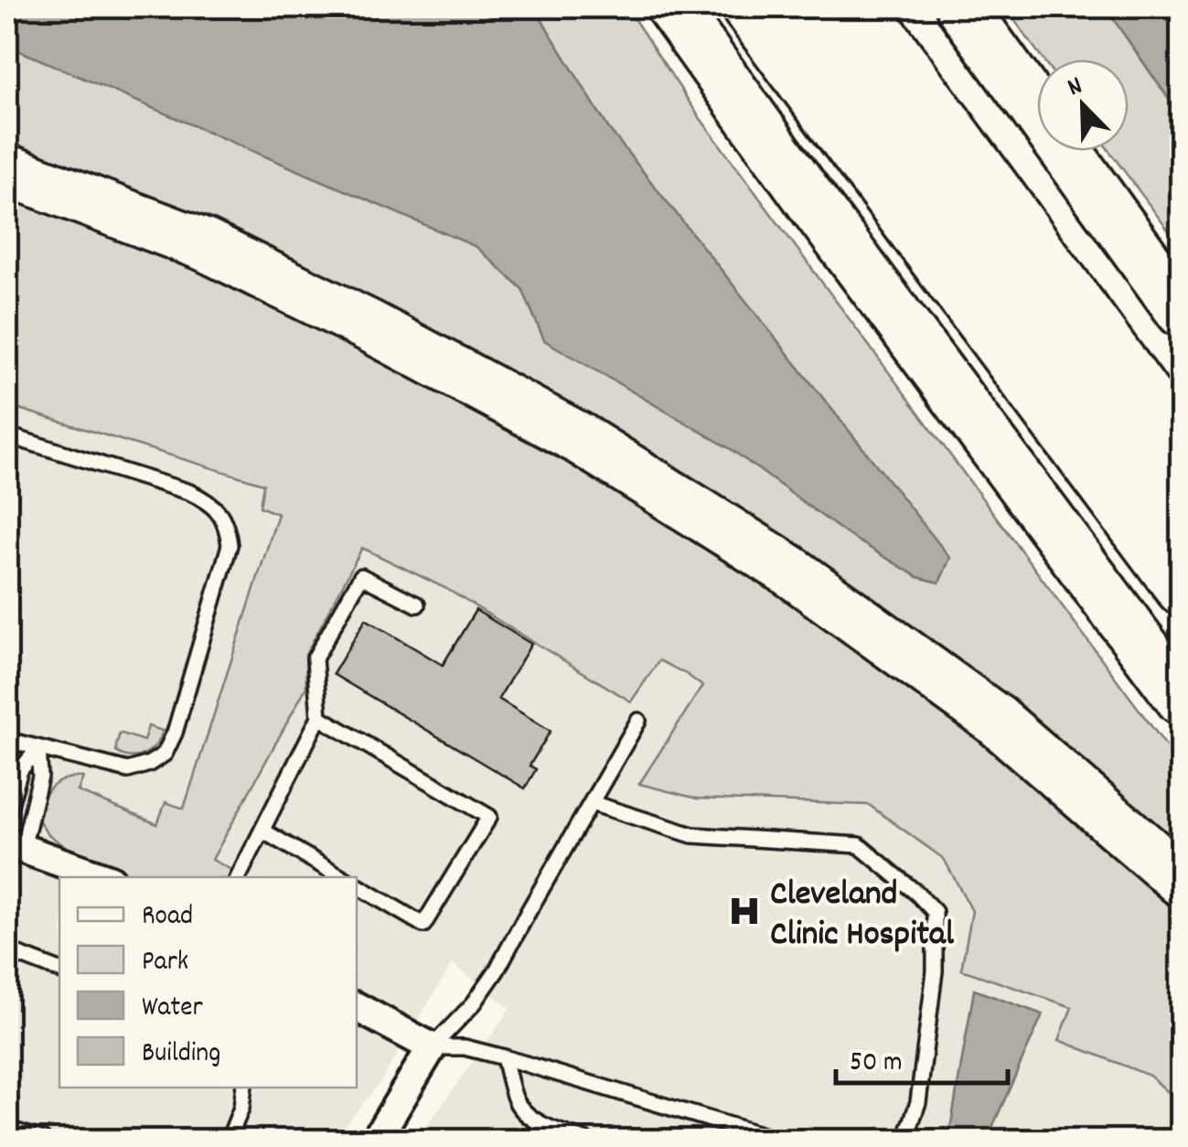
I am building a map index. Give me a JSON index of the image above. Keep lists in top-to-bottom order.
{
  "places": {
    "hospital": ["Cleveland Clinic Hospital"]
  },
  "legend": [
    "Road",
    "Park",
    "Water",
    "Building"
  ],
  "scale_bar": "50 m",
  "north": "top left"
}
